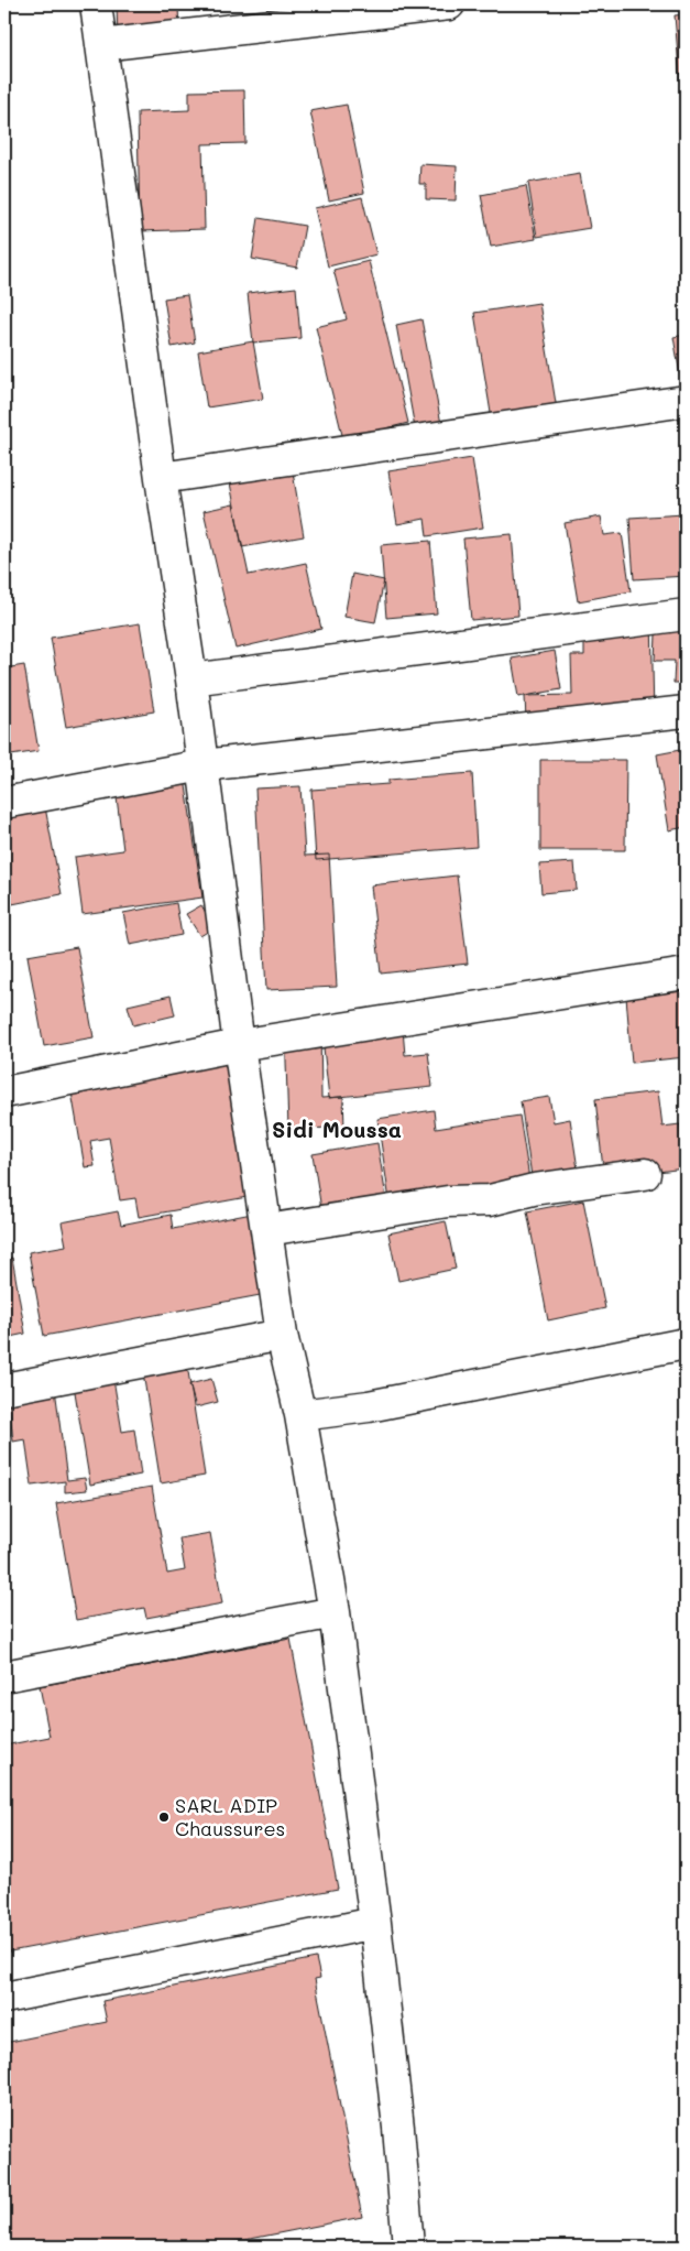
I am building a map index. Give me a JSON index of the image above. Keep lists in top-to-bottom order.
{
  "districts": ["Sidi Moussa"],
  "places": ["SARL ADIP Chaussures"]
}
